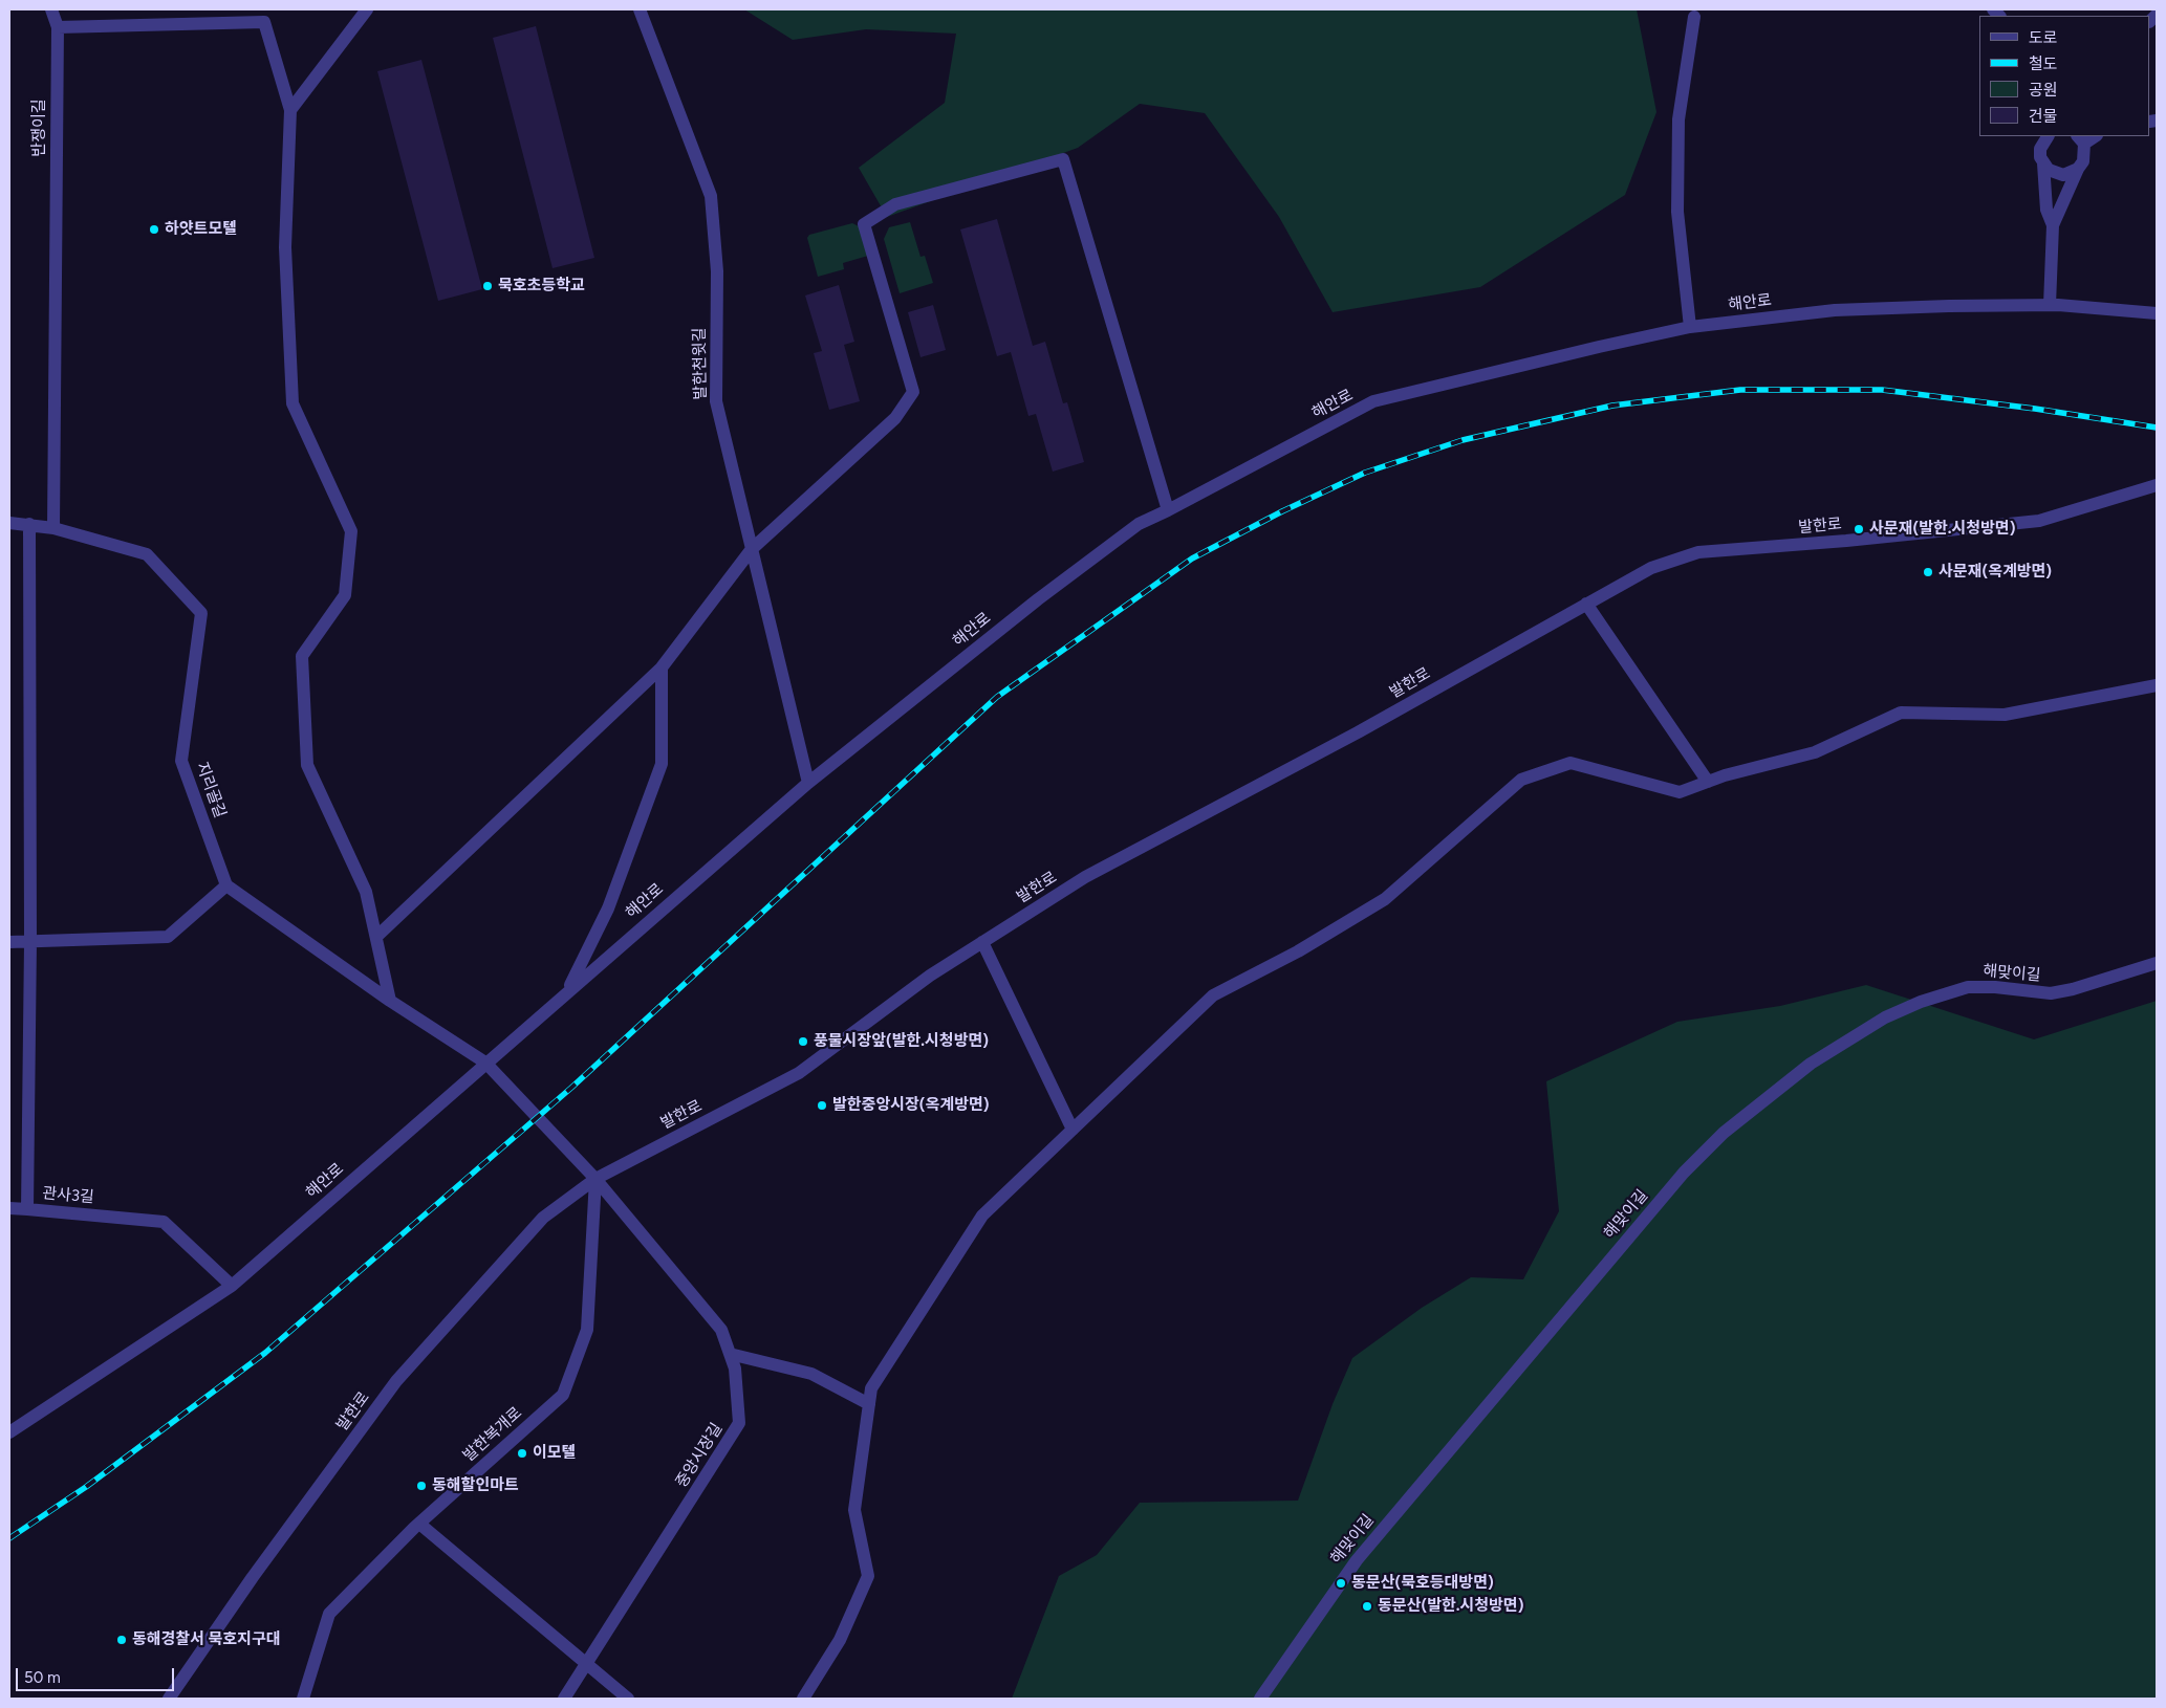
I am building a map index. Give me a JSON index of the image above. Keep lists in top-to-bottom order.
{
  "streets": {
    "street": [
      "반쟁이길",
      "해안로",
      "발한천윗길",
      "발한로",
      "지리골길",
      "해맞이길",
      "관사3길",
      "발한복개로",
      "중앙시장길"
    ]
  },
  "crossings": [
    ["반쟁이길", "지리골길"],
    ["해안로", "발한천윗길"],
    ["해안로", "관사3길"],
    ["해안로", "중앙시장길"],
    ["발한로", "발한복개로"],
    ["발한로", "중앙시장길"],
    ["지리골길", "관사3길"],
    ["발한복개로", "중앙시장길"]
  ],
  "places": [
    "하얏트모텔",
    "묵호초등학교",
    "사문재(발한.시청방면)",
    "사문재(옥계방면)",
    "풍물시장앞(발한.시청방면)",
    "발한중앙시장(옥계방면)",
    "이모텔",
    "동해할인마트",
    "동문산(묵호등대방면)",
    "동문산(발한.시청방면)",
    "동해경찰서 묵호지구대"
  ],
  "legend": [
    "도로",
    "철도",
    "공원",
    "건물"
  ],
  "scale_bar": "50 m"
}
